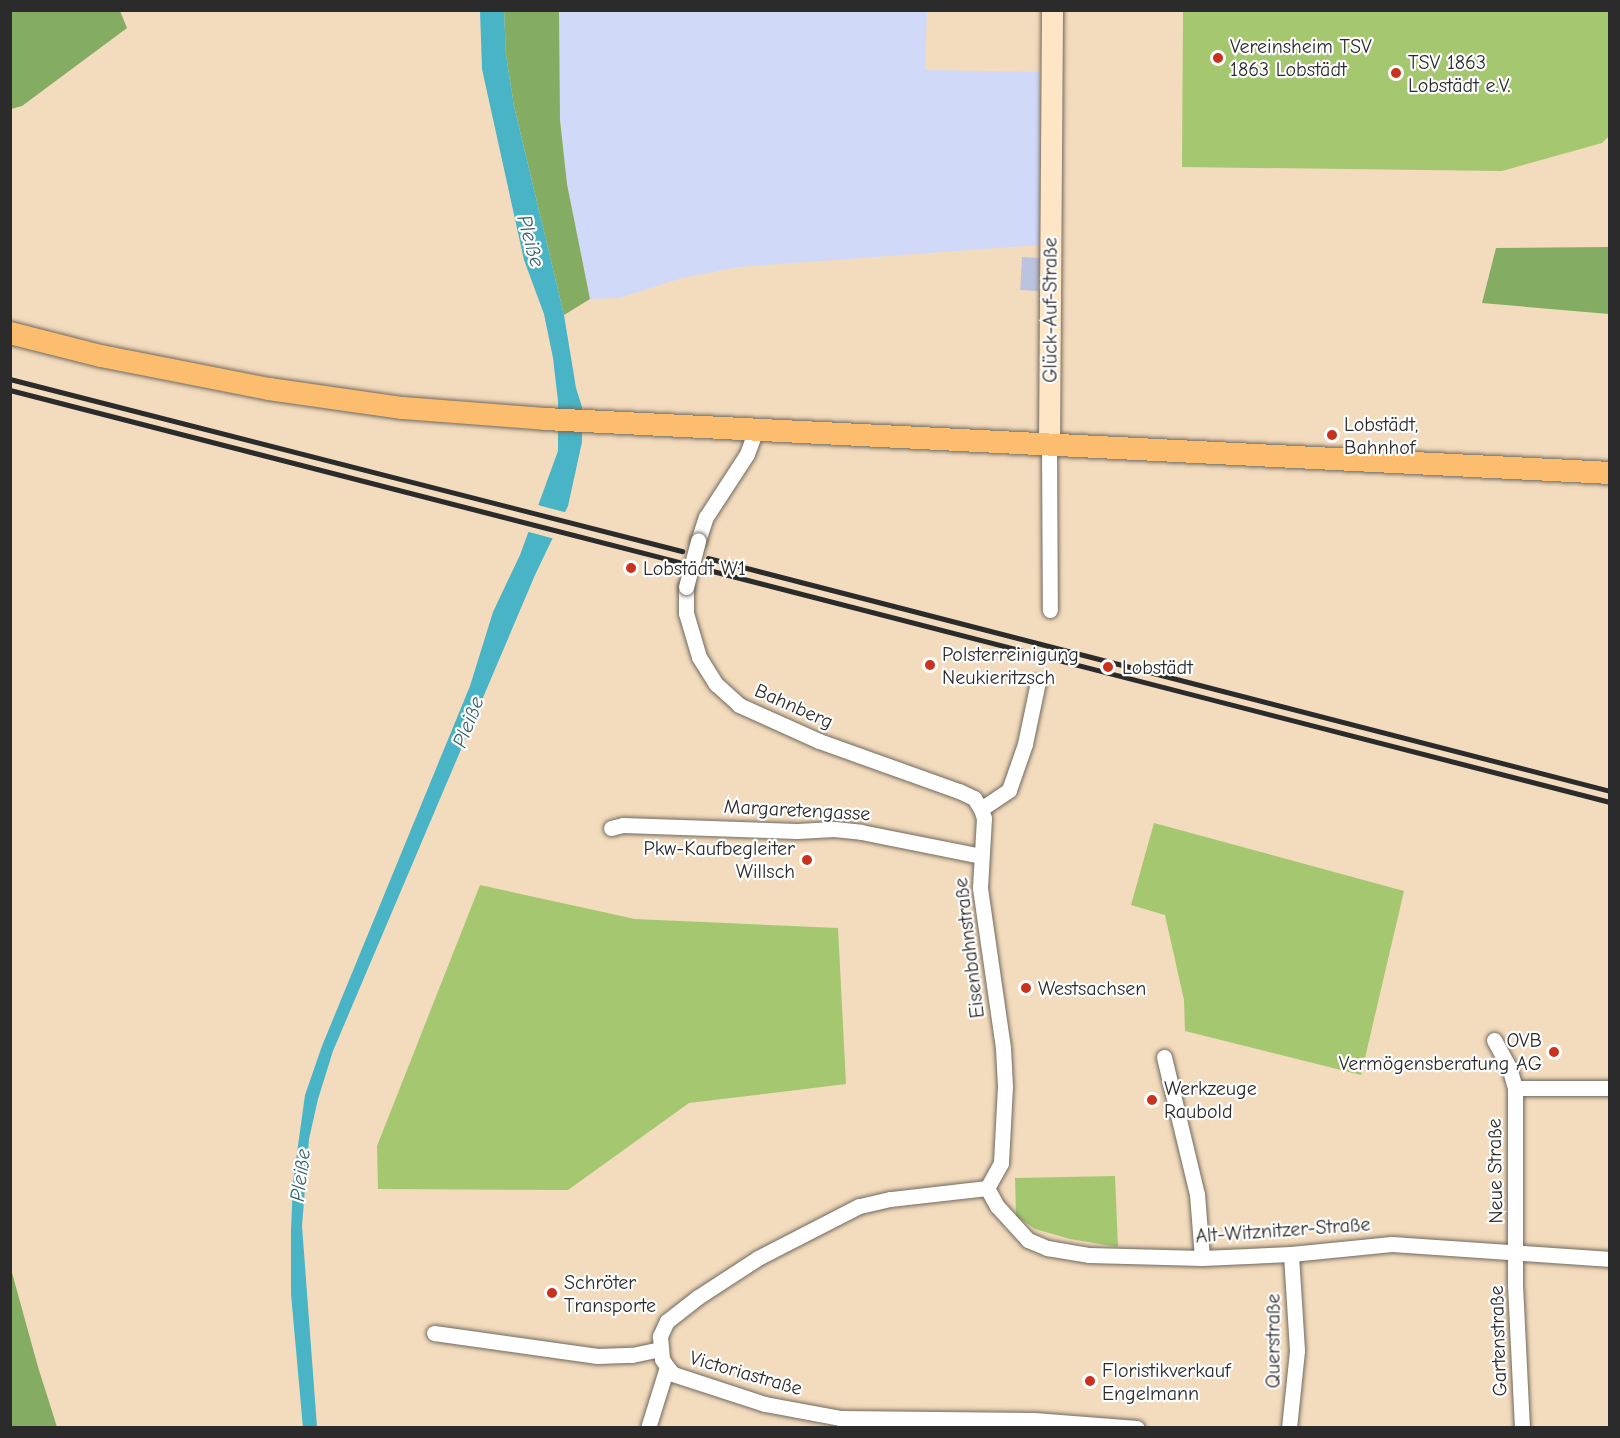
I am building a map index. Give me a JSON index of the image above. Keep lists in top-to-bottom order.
{
  "streets": {
    "main road": ["Glück-Auf-Straße"],
    "street": [
      "Bahnberg",
      "Margaretengasse",
      "Eisenbahnstraße",
      "Neue Straße",
      "Alt-Witznitzer-Straße",
      "Querstraße",
      "Gartenstraße",
      "Victoriastraße"
    ]
  },
  "crossings": [
    ["Bahnberg", "Eisenbahnstraße"],
    ["Margaretengasse", "Eisenbahnstraße"],
    ["Eisenbahnstraße", "Alt-Witznitzer-Straße"],
    ["Neue Straße", "Alt-Witznitzer-Straße"],
    ["Neue Straße", "Gartenstraße"],
    ["Alt-Witznitzer-Straße", "Querstraße"],
    ["Alt-Witznitzer-Straße", "Gartenstraße"]
  ],
  "water": ["Pleiße"],
  "places": [
    "Vereinsheim TSV 1863 Lobstädt",
    "TSV 1863 Lobstädt e.V.",
    "Lobstädt, Bahnhof",
    "Lobstädt W1",
    "Polsterreinigung Neukieritzsch",
    "Lobstädt",
    "Pkw-Kaufbegleiter Willsch",
    "Westsachsen",
    "OVB Vermögensberatung AG",
    "Werkzeuge Raubold",
    "Schröter Transporte",
    "Floristikverkauf Engelmann"
  ]
}
